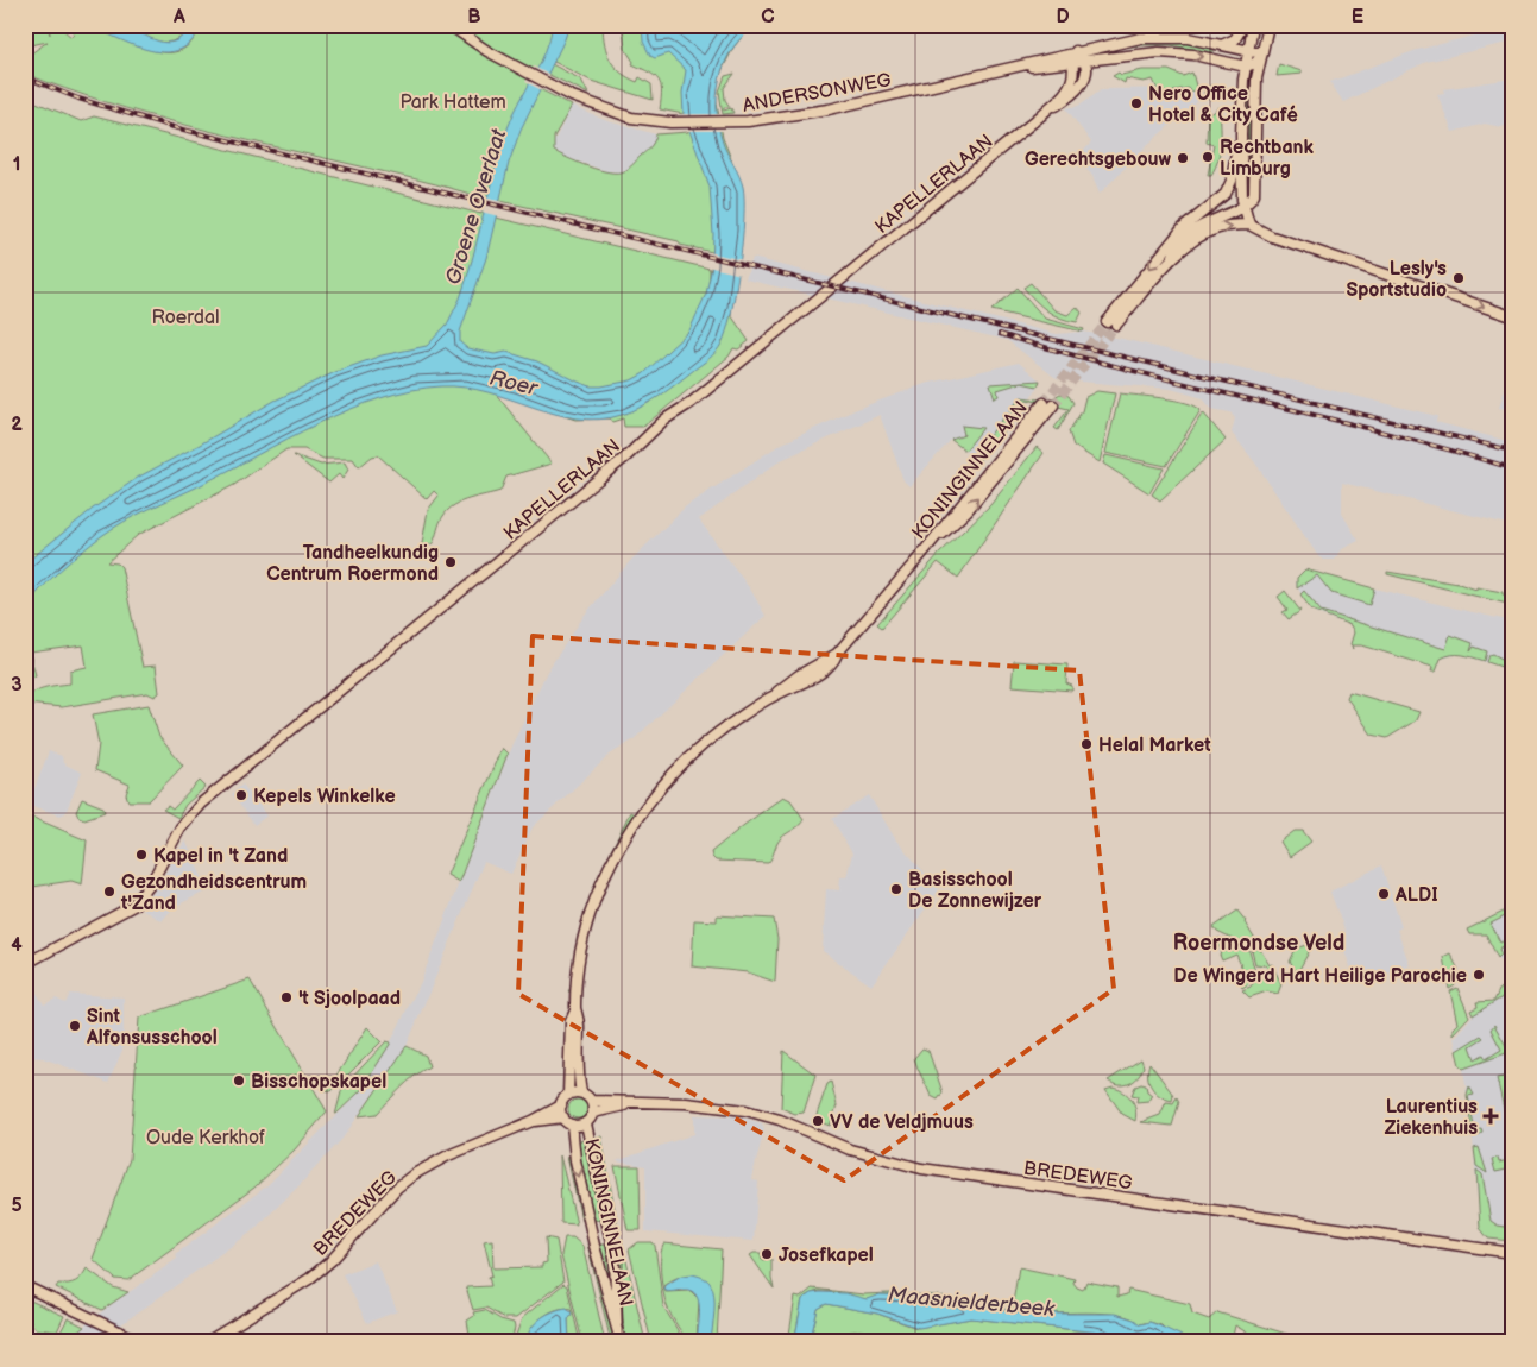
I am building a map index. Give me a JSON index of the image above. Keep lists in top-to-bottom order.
{
  "streets": {
    "main road": [
      "ANDERSONWEG",
      "KAPELLERLAAN",
      "KONINGINNELAAN",
      "BREDEWEG"
    ]
  },
  "crossings": [
    ["ANDERSONWEG", "KAPELLERLAAN"],
    ["KONINGINNELAAN", "BREDEWEG"]
  ],
  "districts": ["Roermondse Veld"],
  "water": ["Groene Overlaat", "Roer", "Maasnielderbeek"],
  "parks": ["Park Hattem", "Roerdal", "Oude Kerkhof"],
  "places": {
    "other": [
      "Nero Office Hotel & City Café",
      "Rechtbank Limburg",
      "Gerechtsgebouw",
      "Lesly's Sportstudio",
      "Tandheelkundig Centrum Roermond",
      "Helal Market",
      "Kepels Winkelke",
      "Kapel in 't Zand",
      "Basisschool De Zonnewijzer",
      "Gezondheidscentrum t'Zand",
      "ALDI",
      "De Wingerd Hart Heilige Parochie",
      "'t Sjoolpaad",
      "Sint Alfonsusschool",
      "Bisschopskapel",
      "VV de Veldjmuus",
      "Josefkapel"
    ],
    "health": ["Laurentius Ziekenhuis"]
  },
  "grid": {
    "columns": [
      "A",
      "B",
      "C",
      "D",
      "E"
    ],
    "rows": [
      "1",
      "2",
      "3",
      "4",
      "5"
    ]
  }
}
